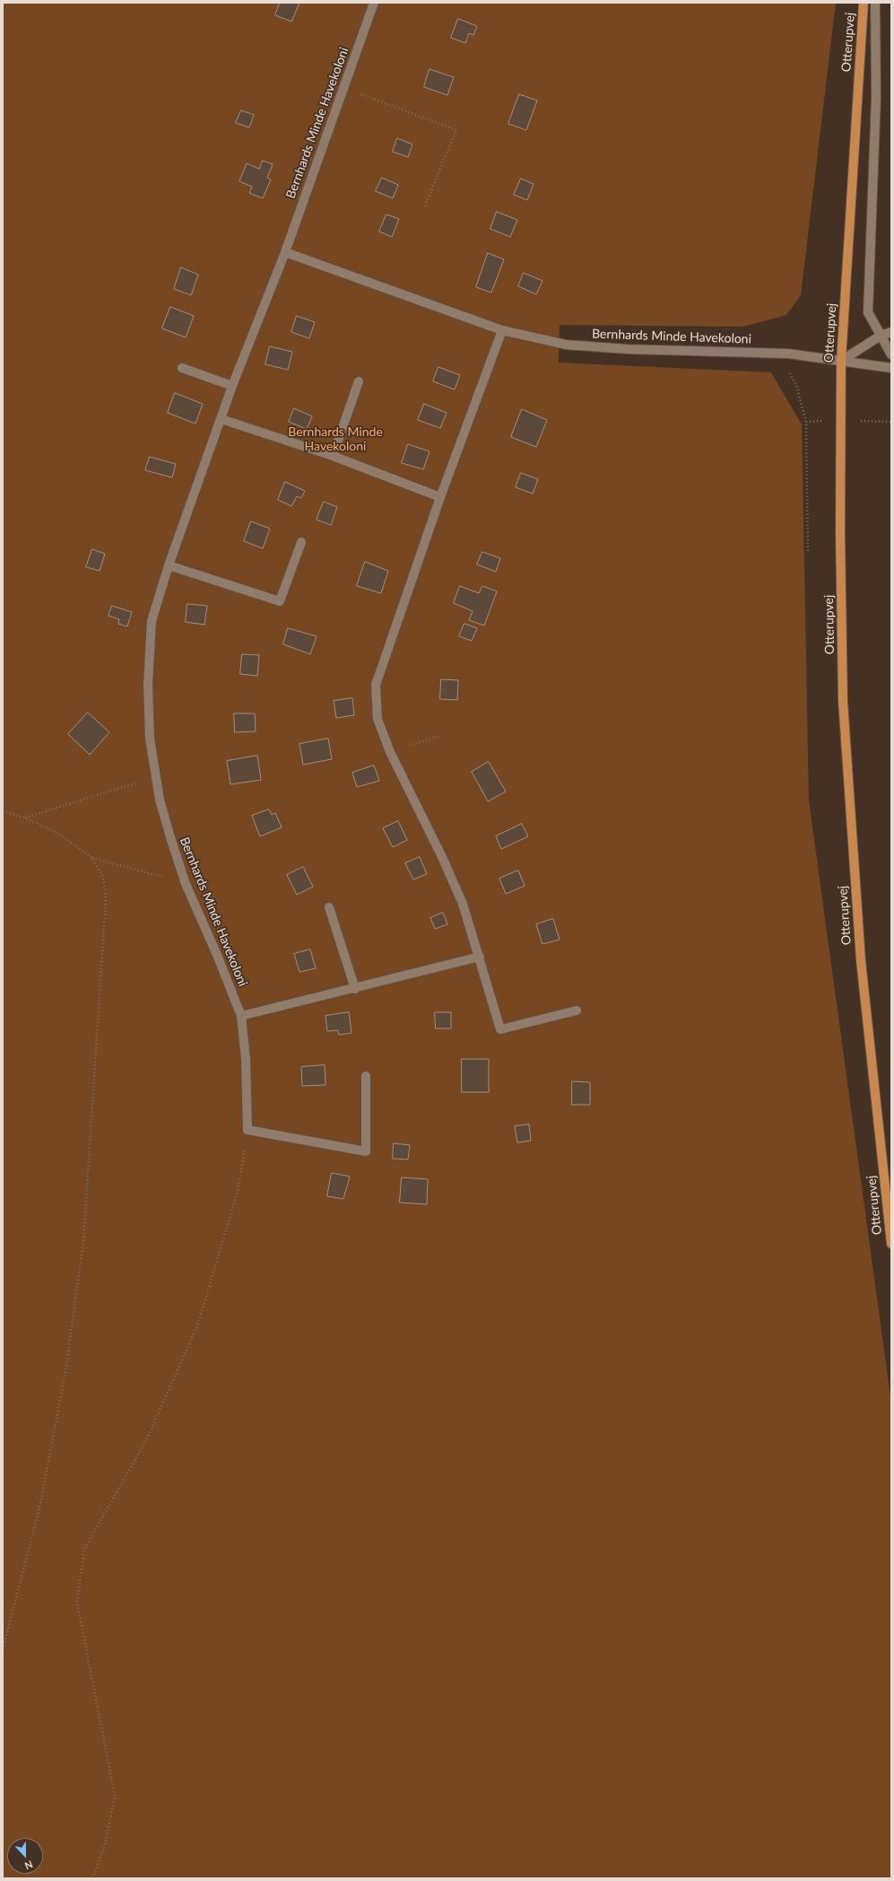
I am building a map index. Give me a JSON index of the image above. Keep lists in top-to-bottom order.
{
  "streets": {
    "main road": ["Otterupvej"],
    "street": ["Bernhards Minde Havekoloni"]
  },
  "crossings": [
    ["Otterupvej", "Bernhards Minde Havekoloni"]
  ],
  "parks": ["Bernhards Minde Havekoloni"],
  "north": "bottom"
}
